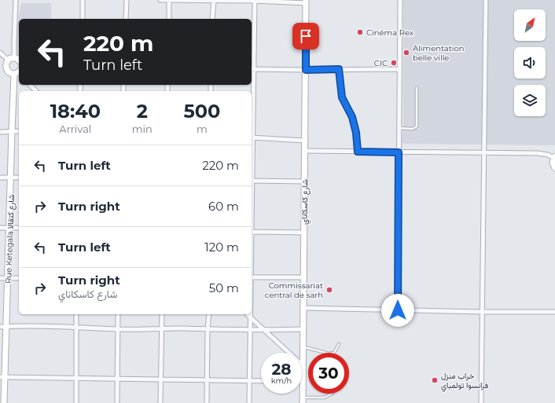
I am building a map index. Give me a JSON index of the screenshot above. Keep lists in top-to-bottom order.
{
  "streets": {
    "street": ["شارع كاسكاناي", "Rue Ketegala شارع كتقالا"]
  },
  "places": [
    "Cinéma Rex",
    "Alimentation belle ville",
    "CIC",
    "Commissariat central de sarh",
    "خراب منزل فرانسوا تولمباي"
  ],
  "north": "top right",
  "page": {
    "turn": ["220 m", "Turn left"],
    "eta": [
      "18:40",
      "Arrival",
      "2",
      "min",
      "500",
      "m"
    ],
    "list": [
      {
        "name": "Turn left",
        "value": "220 m"
      },
      {
        "name": "Turn right",
        "value": "60 m"
      },
      {
        "name": "Turn left",
        "value": "120 m"
      },
      {
        "name": "Turn right",
        "note": "شارع كاسكاناي",
        "value": "50 m"
      }
    ],
    "speed": "28 km/h",
    "limit": "30"
  }
}
